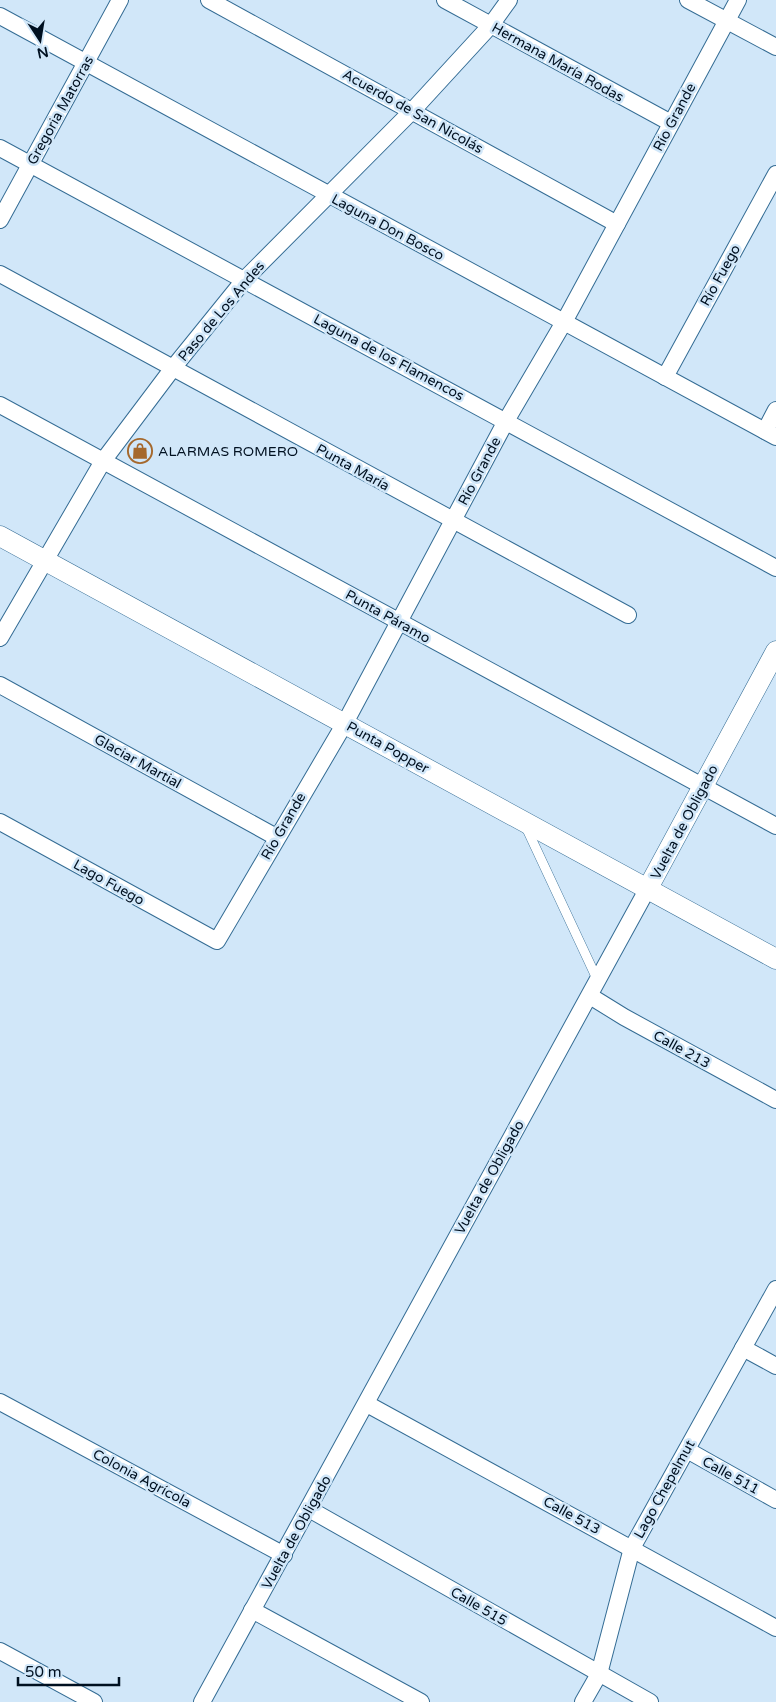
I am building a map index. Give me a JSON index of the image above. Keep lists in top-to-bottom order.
{
  "streets": {
    "street": [
      "Hermana María Rodas",
      "Gregoria Matorras",
      "Acuerdo de San Nicolás",
      "Río Grande",
      "Laguna Don Bosco",
      "Río Fuego",
      "Paso de Los Andes",
      "Laguna de los Flamencos",
      "Punta María",
      "Punta Páramo",
      "Punta Popper",
      "Glaciar Martial",
      "Vuelta de Obligado",
      "Lago Fuego",
      "Calle 213",
      "Calle 511",
      "Colonia Agrícola",
      "Lago Chepelmut",
      "Calle 513",
      "Calle 515"
    ]
  },
  "crossings": [
    ["Hermana María Rodas", "Río Grande"],
    ["Hermana María Rodas", "Paso de Los Andes"],
    ["Gregoria Matorras", "Laguna Don Bosco"],
    ["Gregoria Matorras", "Laguna de los Flamencos"],
    ["Acuerdo de San Nicolás", "Río Grande"],
    ["Acuerdo de San Nicolás", "Paso de Los Andes"],
    ["Río Grande", "Laguna Don Bosco"],
    ["Río Grande", "Laguna de los Flamencos"],
    ["Río Grande", "Punta María"],
    ["Río Grande", "Punta Páramo"],
    ["Río Grande", "Punta Popper"],
    ["Río Grande", "Glaciar Martial"],
    ["Río Grande", "Lago Fuego"],
    ["Laguna Don Bosco", "Río Fuego"],
    ["Laguna Don Bosco", "Paso de Los Andes"],
    ["Paso de Los Andes", "Laguna de los Flamencos"],
    ["Paso de Los Andes", "Punta María"],
    ["Paso de Los Andes", "Punta Páramo"],
    ["Paso de Los Andes", "Punta Popper"],
    ["Punta Páramo", "Vuelta de Obligado"],
    ["Punta Popper", "Vuelta de Obligado"],
    ["Vuelta de Obligado", "Calle 213"],
    ["Vuelta de Obligado", "Colonia Agrícola"],
    ["Vuelta de Obligado", "Calle 513"],
    ["Vuelta de Obligado", "Calle 515"],
    ["Calle 511", "Lago Chepelmut"],
    ["Lago Chepelmut", "Calle 513"],
    ["Lago Chepelmut", "Calle 515"]
  ],
  "places": {
    "shop": ["ALARMAS ROMERO"]
  },
  "scale_bar": "50 m",
  "north": "bottom"
}
